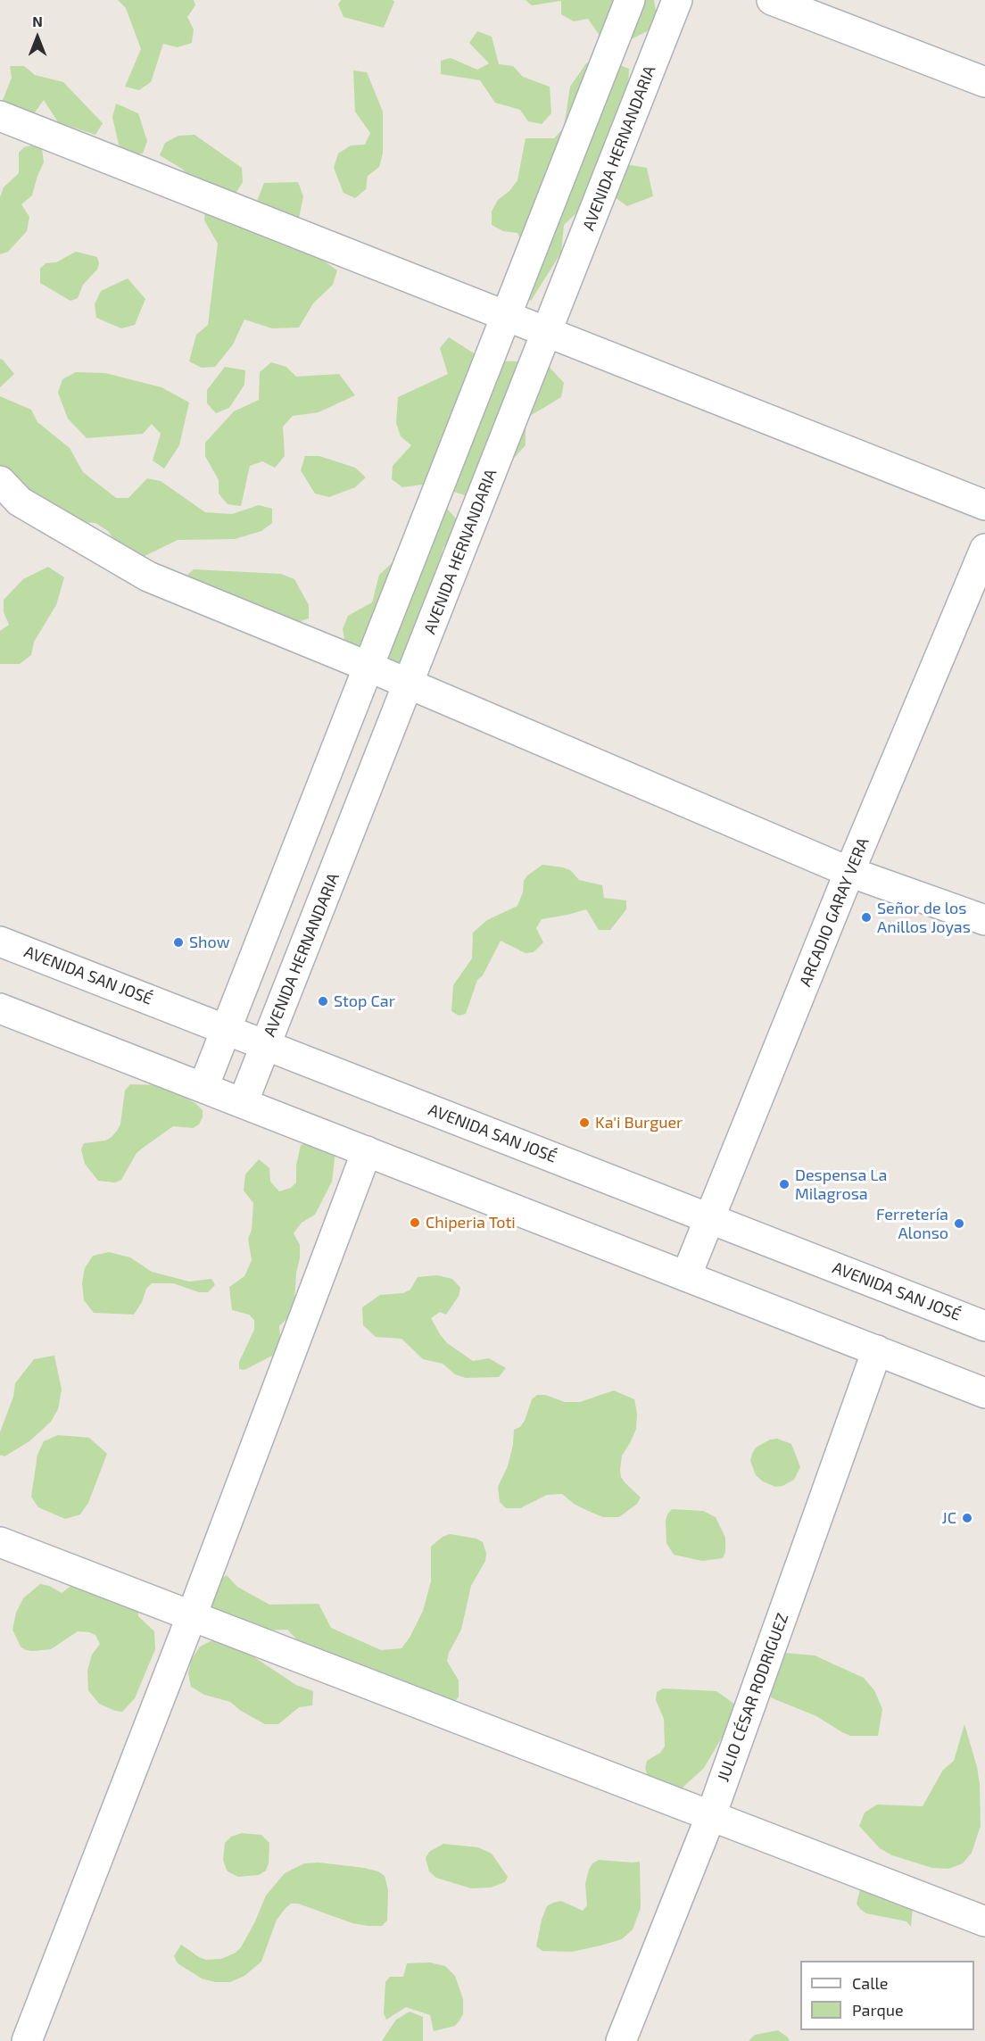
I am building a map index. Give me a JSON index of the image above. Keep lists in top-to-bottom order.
{
  "streets": {
    "street": [
      "AVENIDA HERNANDARIA",
      "ARCADIO GARAY VERA",
      "AVENIDA SAN JOSÉ",
      "JULIO CÉSAR RODRIGUEZ"
    ]
  },
  "crossings": [
    ["AVENIDA HERNANDARIA", "AVENIDA SAN JOSÉ"],
    ["ARCADIO GARAY VERA", "AVENIDA SAN JOSÉ"]
  ],
  "places": [
    "Señor de los Anillos Joyas",
    "Show",
    "Stop Car",
    "Ka'i Burguer",
    "Despensa La Milagrosa",
    "Chiperia Toti",
    "Ferretería Alonso",
    "JC"
  ],
  "legend": ["Calle", "Parque"],
  "north": "top"
}
